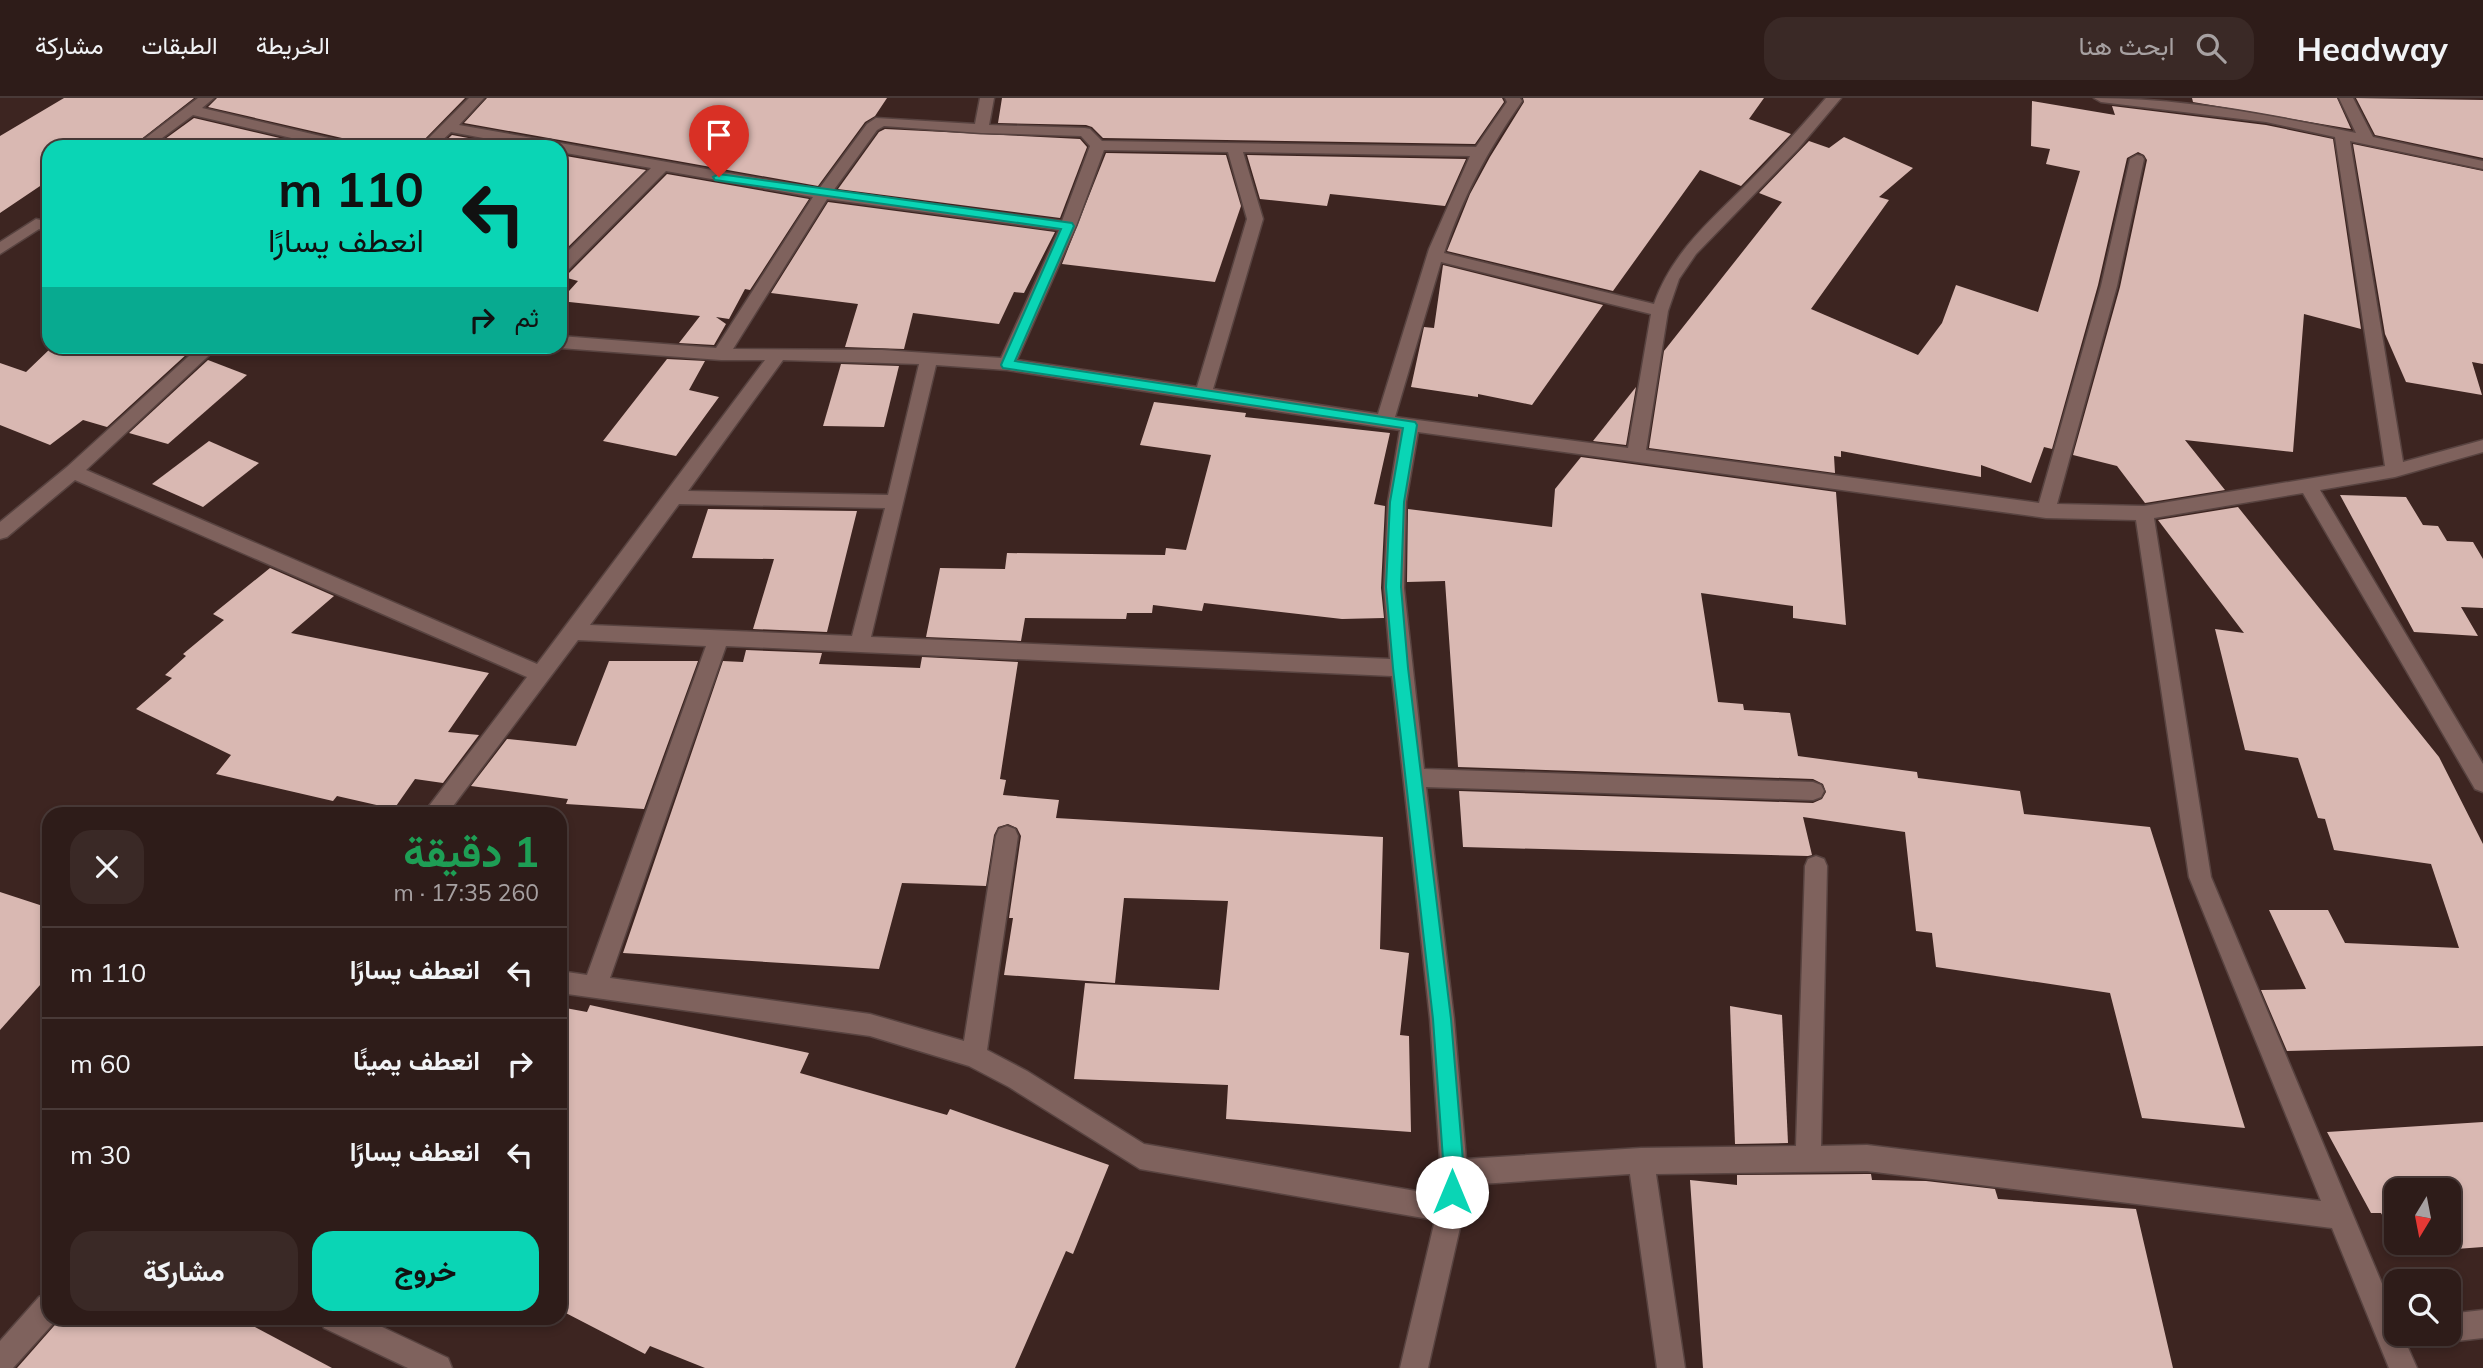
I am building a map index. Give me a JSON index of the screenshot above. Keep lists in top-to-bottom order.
{
  "north": "bottom",
  "page": {
    "header": "Headway",
    "search": "ابحث هنا",
    "nav": ["الخريطة", "الطبقات", "مشاركة"],
    "turn": ["110 m", "انعطف يسارًا"],
    "then": "ثم",
    "heading": ["1 دقيقة", "260 m · 17:35"],
    "list": [
      {
        "name": "انعطف يسارًا",
        "value": "110 m"
      },
      {
        "name": "انعطف يمينًا",
        "value": "60 m"
      },
      {
        "name": "انعطف يسارًا",
        "value": "30 m"
      }
    ],
    "buttons": ["خروج", "مشاركة"]
  }
}
